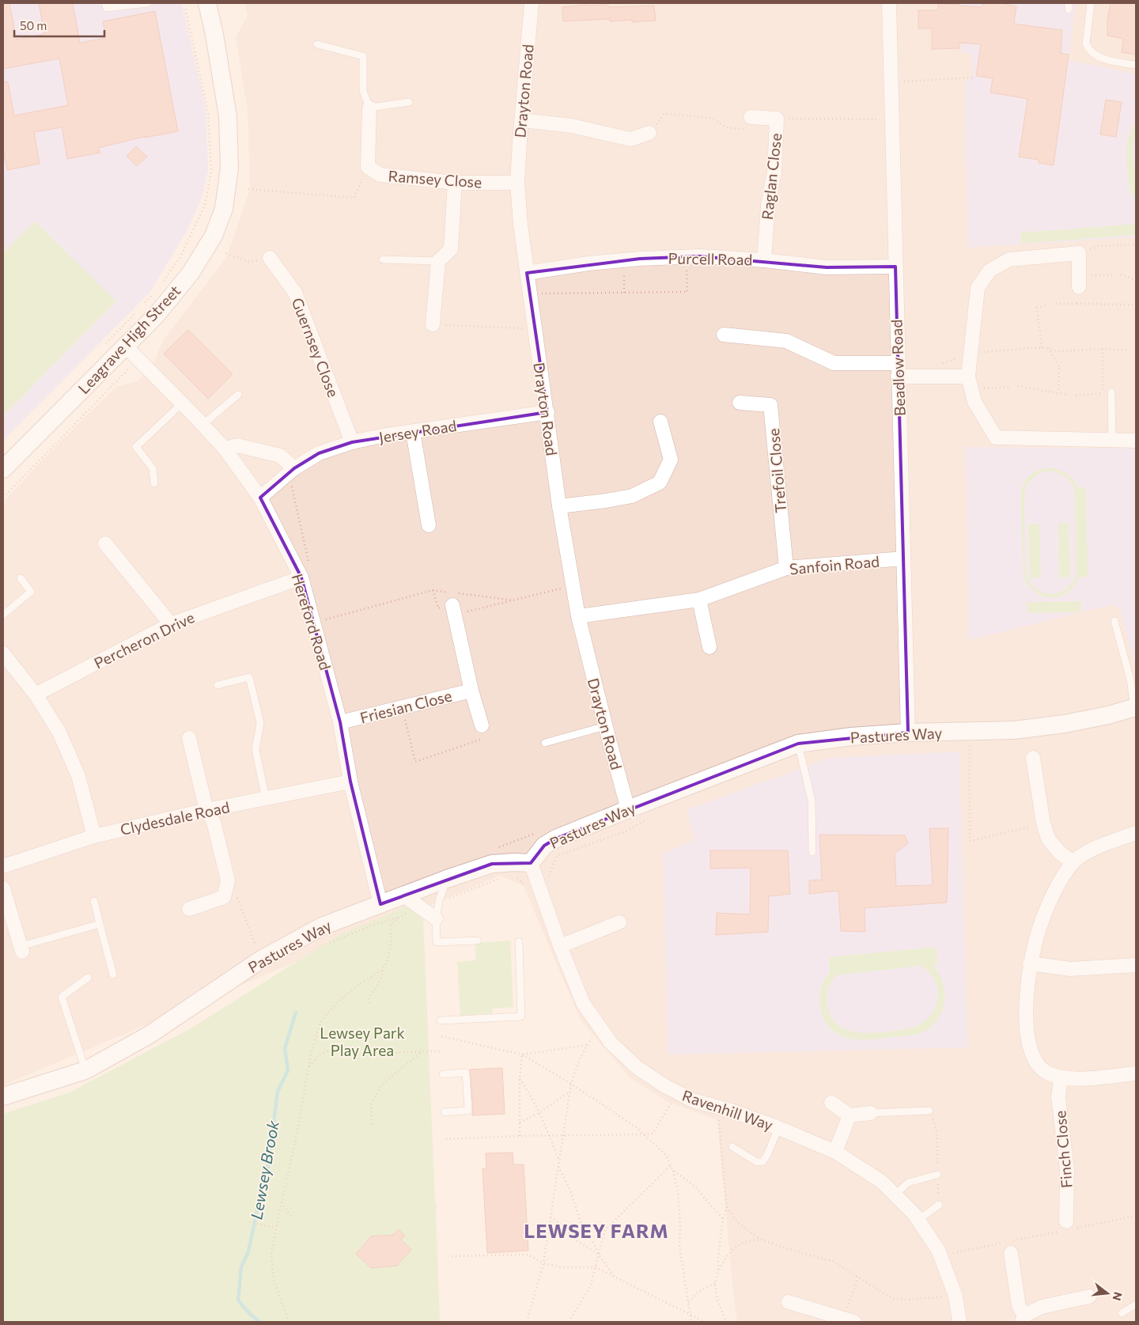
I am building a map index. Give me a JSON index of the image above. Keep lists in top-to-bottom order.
{
  "streets": {
    "street": [
      "Drayton Road",
      "Raglan Close",
      "Ramsey Close",
      "Purcell Road",
      "Leagrave High Street",
      "Guernsey Close",
      "Beadlow Road",
      "Jersey Road",
      "Trefoil Close",
      "Sanfoin Road",
      "Hereford Road",
      "Percheron Drive",
      "Friesian Close",
      "Pastures Way",
      "Clydesdale Road",
      "Ravenhill Way",
      "Finch Close"
    ]
  },
  "crossings": [
    ["Drayton Road", "Ramsey Close"],
    ["Drayton Road", "Purcell Road"],
    ["Drayton Road", "Jersey Road"],
    ["Drayton Road", "Sanfoin Road"],
    ["Drayton Road", "Pastures Way"],
    ["Raglan Close", "Purcell Road"],
    ["Purcell Road", "Beadlow Road"],
    ["Leagrave High Street", "Hereford Road"],
    ["Guernsey Close", "Jersey Road"],
    ["Beadlow Road", "Sanfoin Road"],
    ["Beadlow Road", "Pastures Way"],
    ["Jersey Road", "Hereford Road"],
    ["Trefoil Close", "Sanfoin Road"],
    ["Hereford Road", "Percheron Drive"],
    ["Hereford Road", "Friesian Close"],
    ["Hereford Road", "Pastures Way"],
    ["Hereford Road", "Clydesdale Road"],
    ["Pastures Way", "Ravenhill Way"]
  ],
  "districts": ["LEWSEY FARM"],
  "water": ["Lewsey Brook"],
  "parks": ["Lewsey Park Play Area"],
  "scale_bar": "50 m",
  "north": "right"
}
